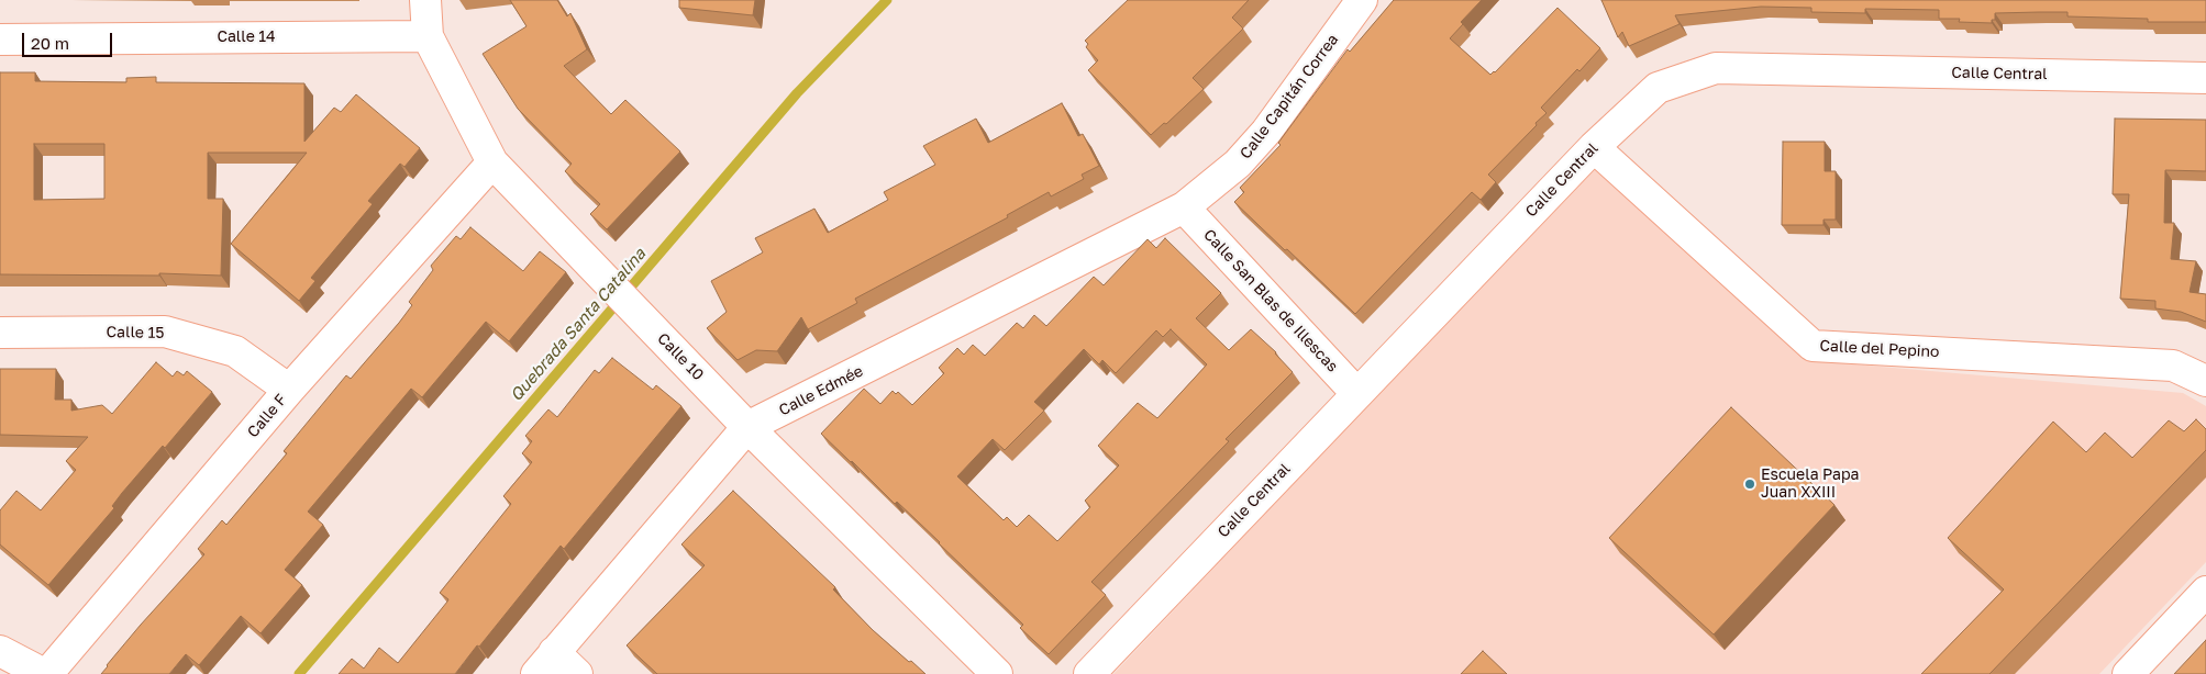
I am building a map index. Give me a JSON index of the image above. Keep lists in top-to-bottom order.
{
  "streets": {
    "street": [
      "Calle 14",
      "Calle Central",
      "Calle Capitán Correa",
      "Calle San Blas de Illescas",
      "Calle 15",
      "Calle del Pepino",
      "Calle 10",
      "Calle Edmée",
      "Calle F"
    ]
  },
  "crossings": [
    ["Calle 14", "Calle 10"],
    ["Calle Central", "Calle San Blas de Illescas"],
    ["Calle Central", "Calle del Pepino"],
    ["Calle Capitán Correa", "Calle San Blas de Illescas"],
    ["Calle Capitán Correa", "Calle Edmée"],
    ["Calle San Blas de Illescas", "Calle Edmée"],
    ["Calle 15", "Calle F"],
    ["Calle 10", "Calle Edmée"],
    ["Calle 10", "Calle F"]
  ],
  "water": ["Quebrada Santa Catalina"],
  "places": ["Escuela Papa Juan XXIII"],
  "scale_bar": "20 m"
}
